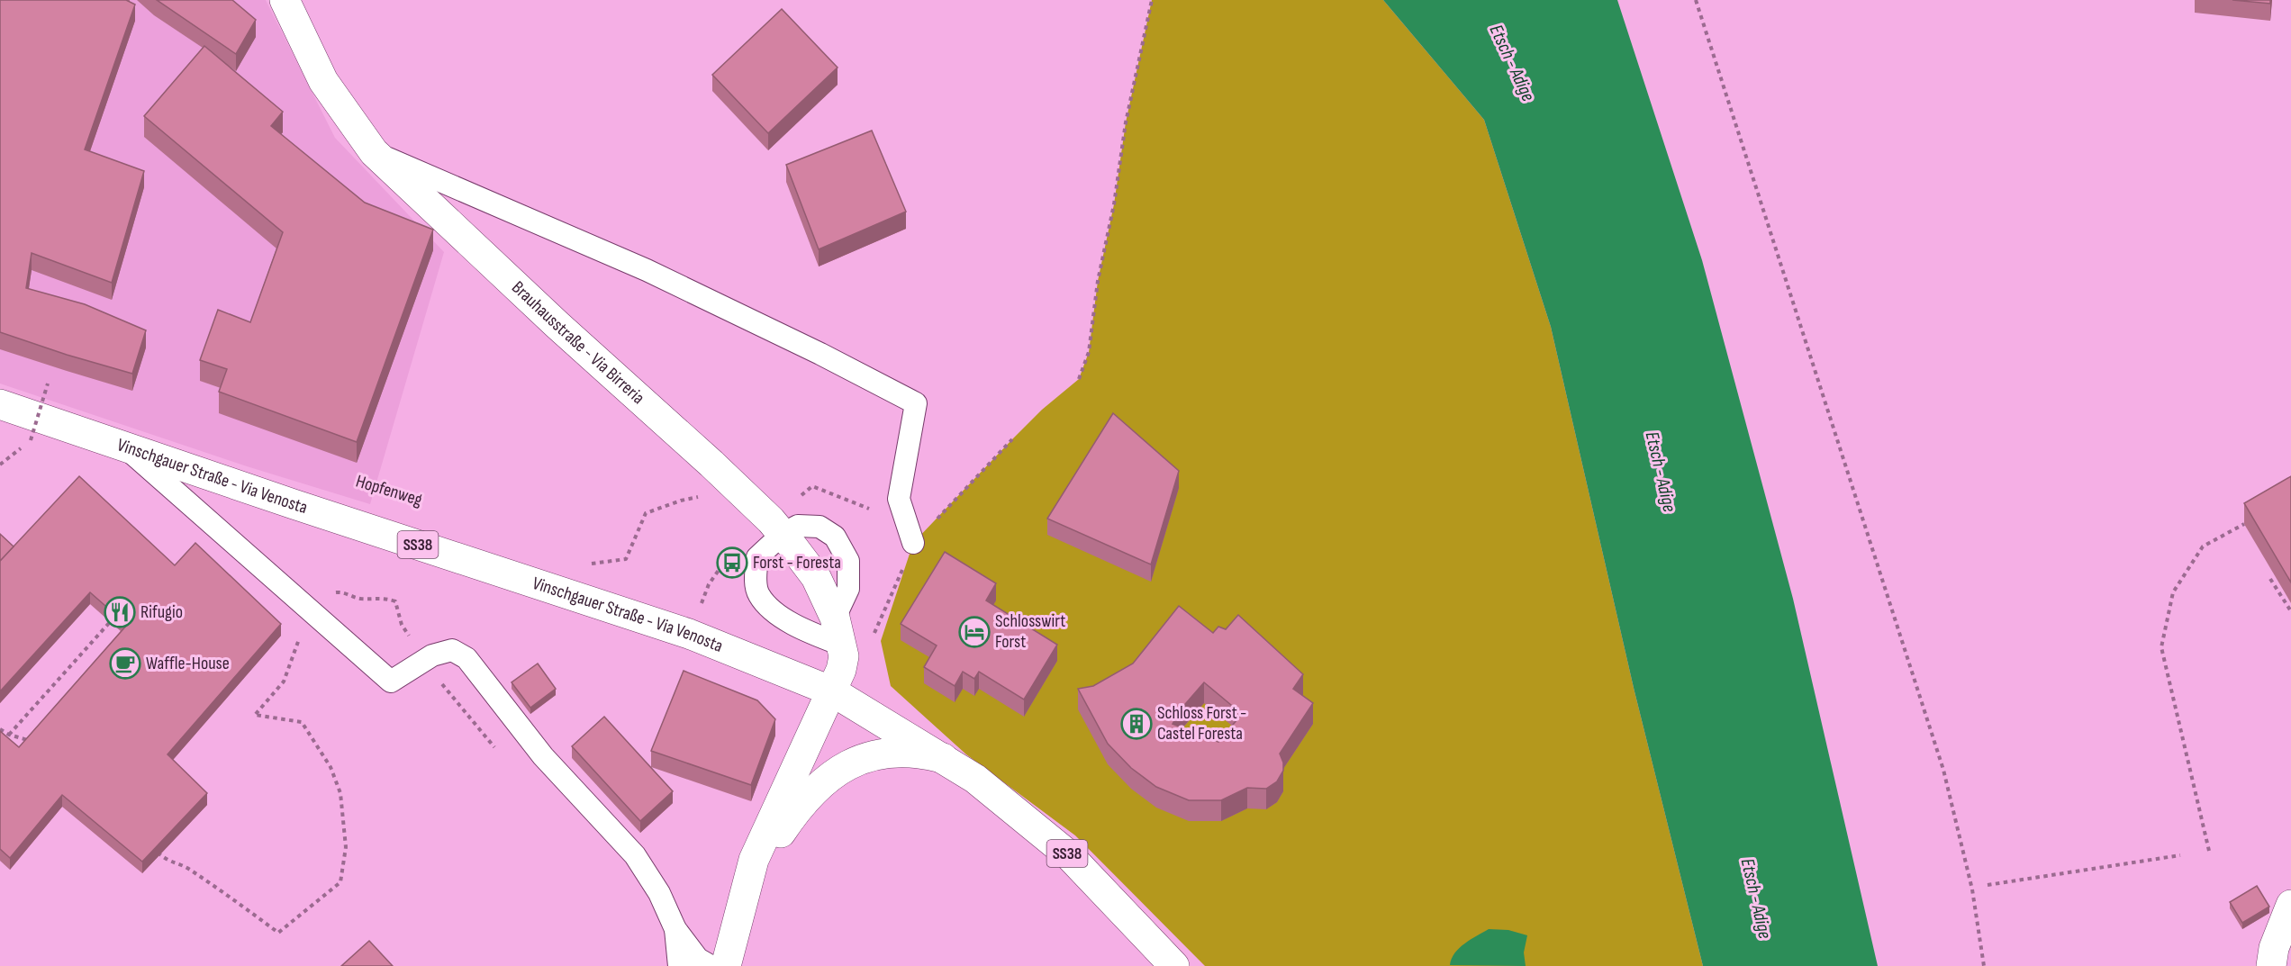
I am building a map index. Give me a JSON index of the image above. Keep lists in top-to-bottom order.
{
  "streets": {
    "street": ["Brauhausstraße - Via Birreria", "Vinschgauer Straße - Via Venosta", "SS38"]
  },
  "crossings": [
    ["Brauhausstraße - Via Birreria", "Vinschgauer Straße - Via Venosta"]
  ],
  "water": ["Etsch - Adige"],
  "places": {
    "bus stop": ["Forst - Foresta"],
    "restaurant": ["Rifugio"],
    "hotel": ["Schlosswirt Forst"],
    "cafe": ["Waffle-House"],
    "building": ["Schloss Forst - Castel Foresta"]
  }
}
